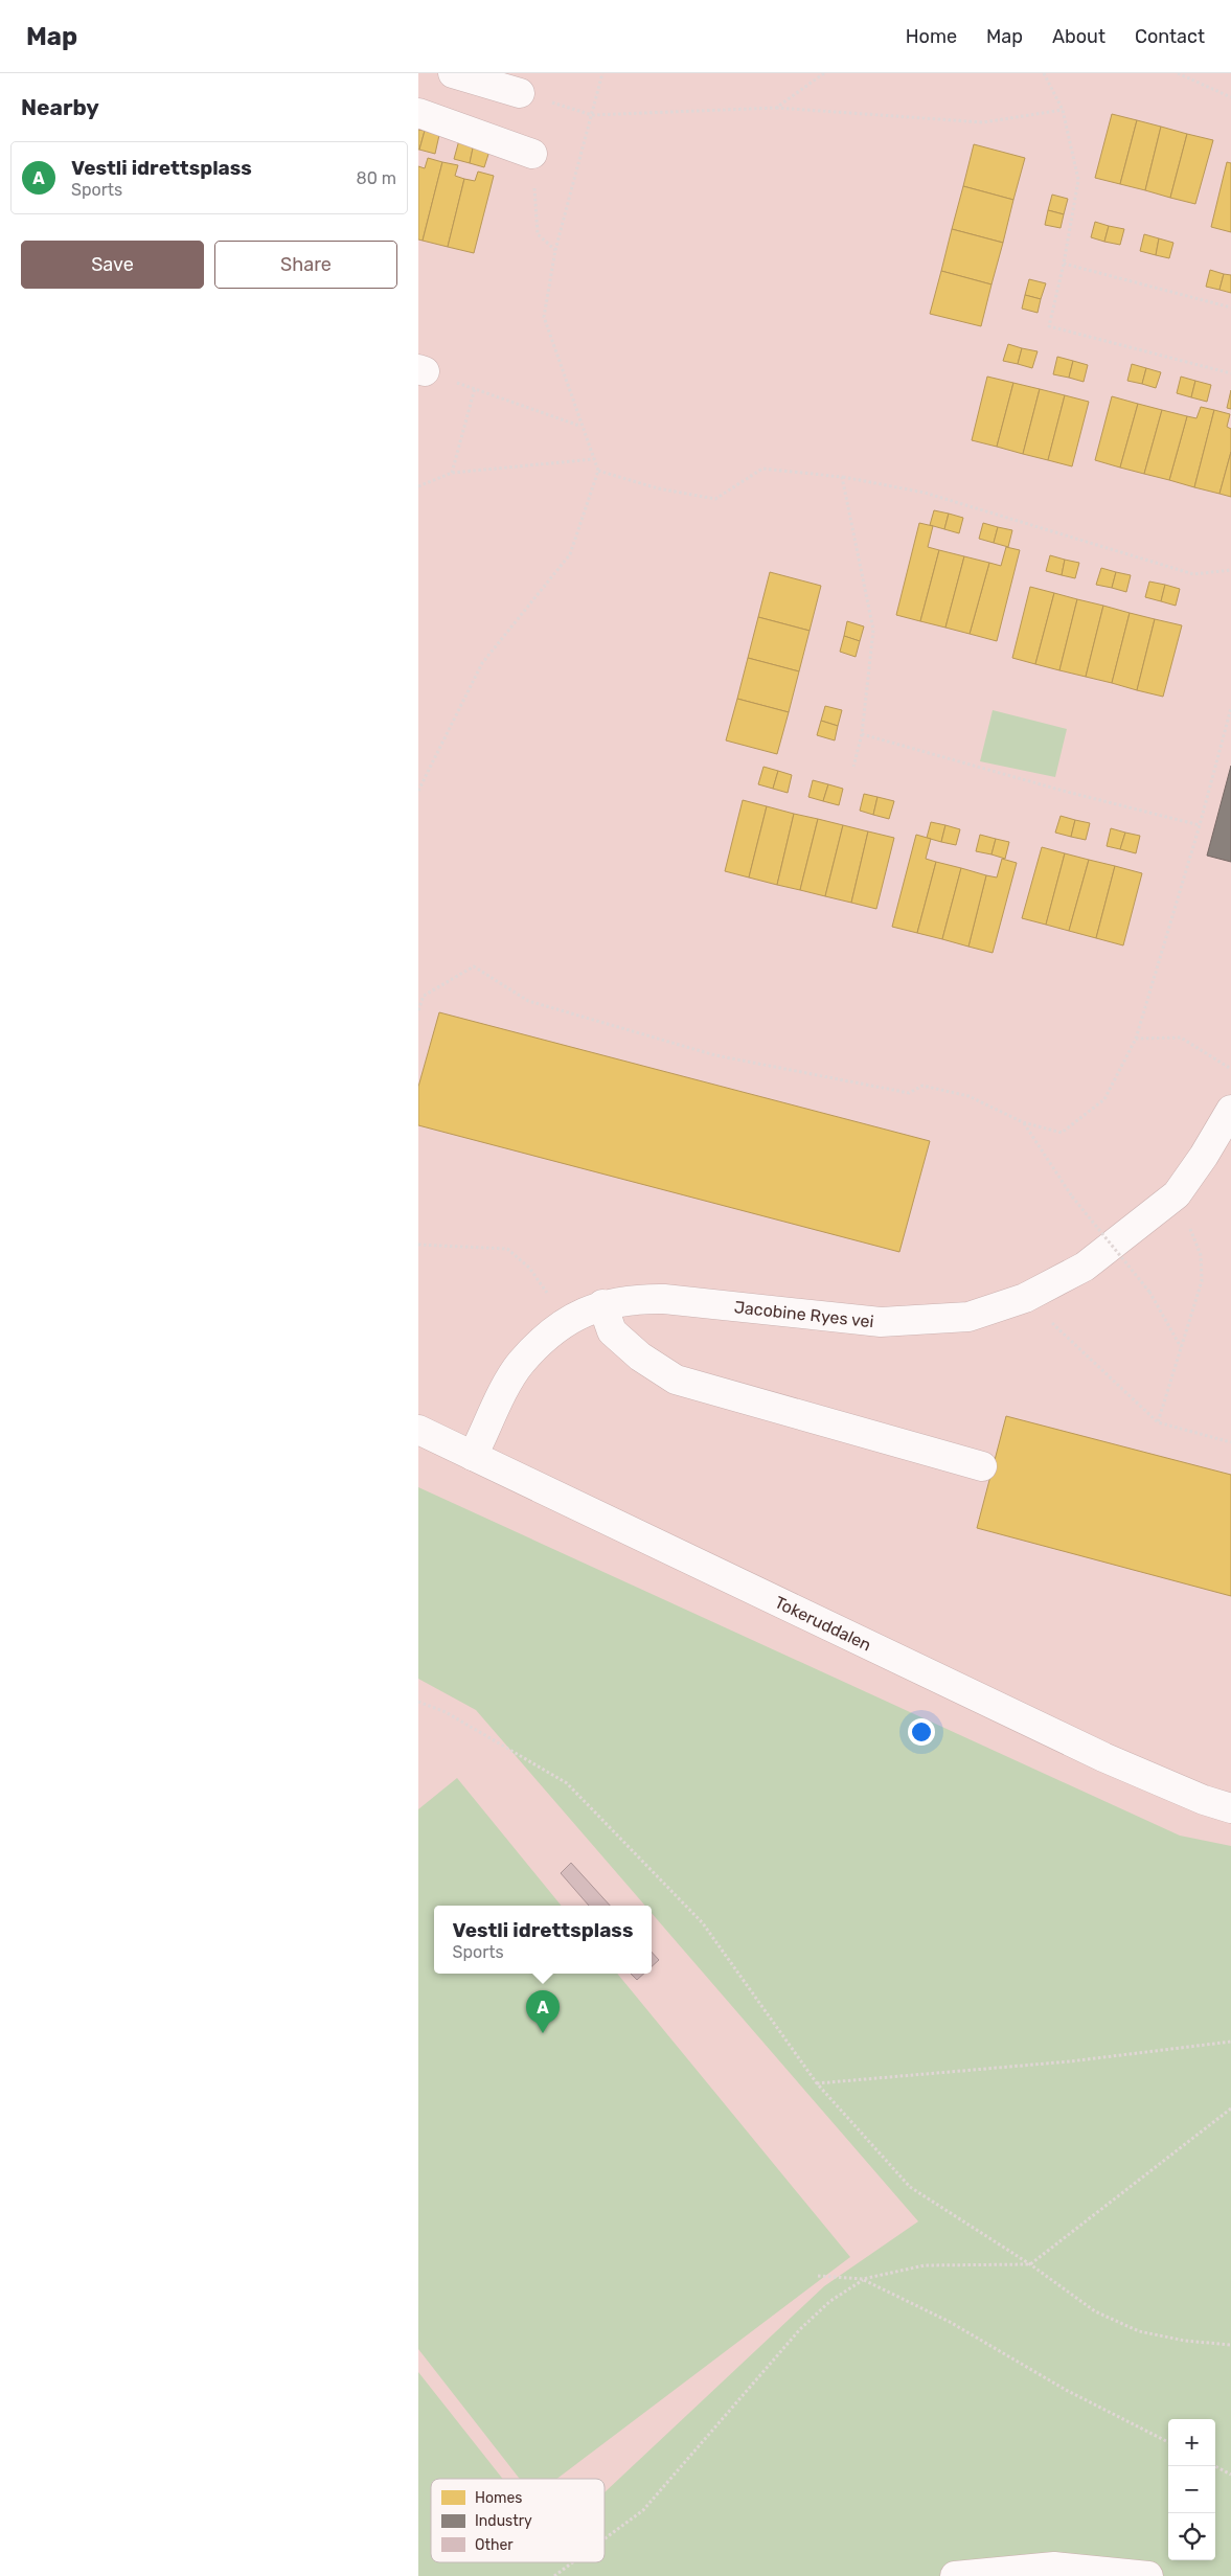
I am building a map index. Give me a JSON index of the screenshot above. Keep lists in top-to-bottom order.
{
  "streets": {
    "street": ["Jacobine Ryes vei", "Tokeruddalen"]
  },
  "crossings": [
    ["Jacobine Ryes vei", "Tokeruddalen"]
  ],
  "legend": ["Homes", "Industry", "Other"],
  "page": {
    "header": "Map",
    "nav": [
      "Home",
      "Map",
      "About",
      "Contact"
    ],
    "heading": "Nearby",
    "list": [
      {
        "mark": "A",
        "name": "Vestli idrettsplass",
        "note": "Sports",
        "value": "80 m"
      }
    ],
    "buttons": ["Save", "Share"],
    "popup": ["Vestli idrettsplass", "Sports"],
    "pins": "A",
    "map_buttons": ["+", "−"]
  }
}
